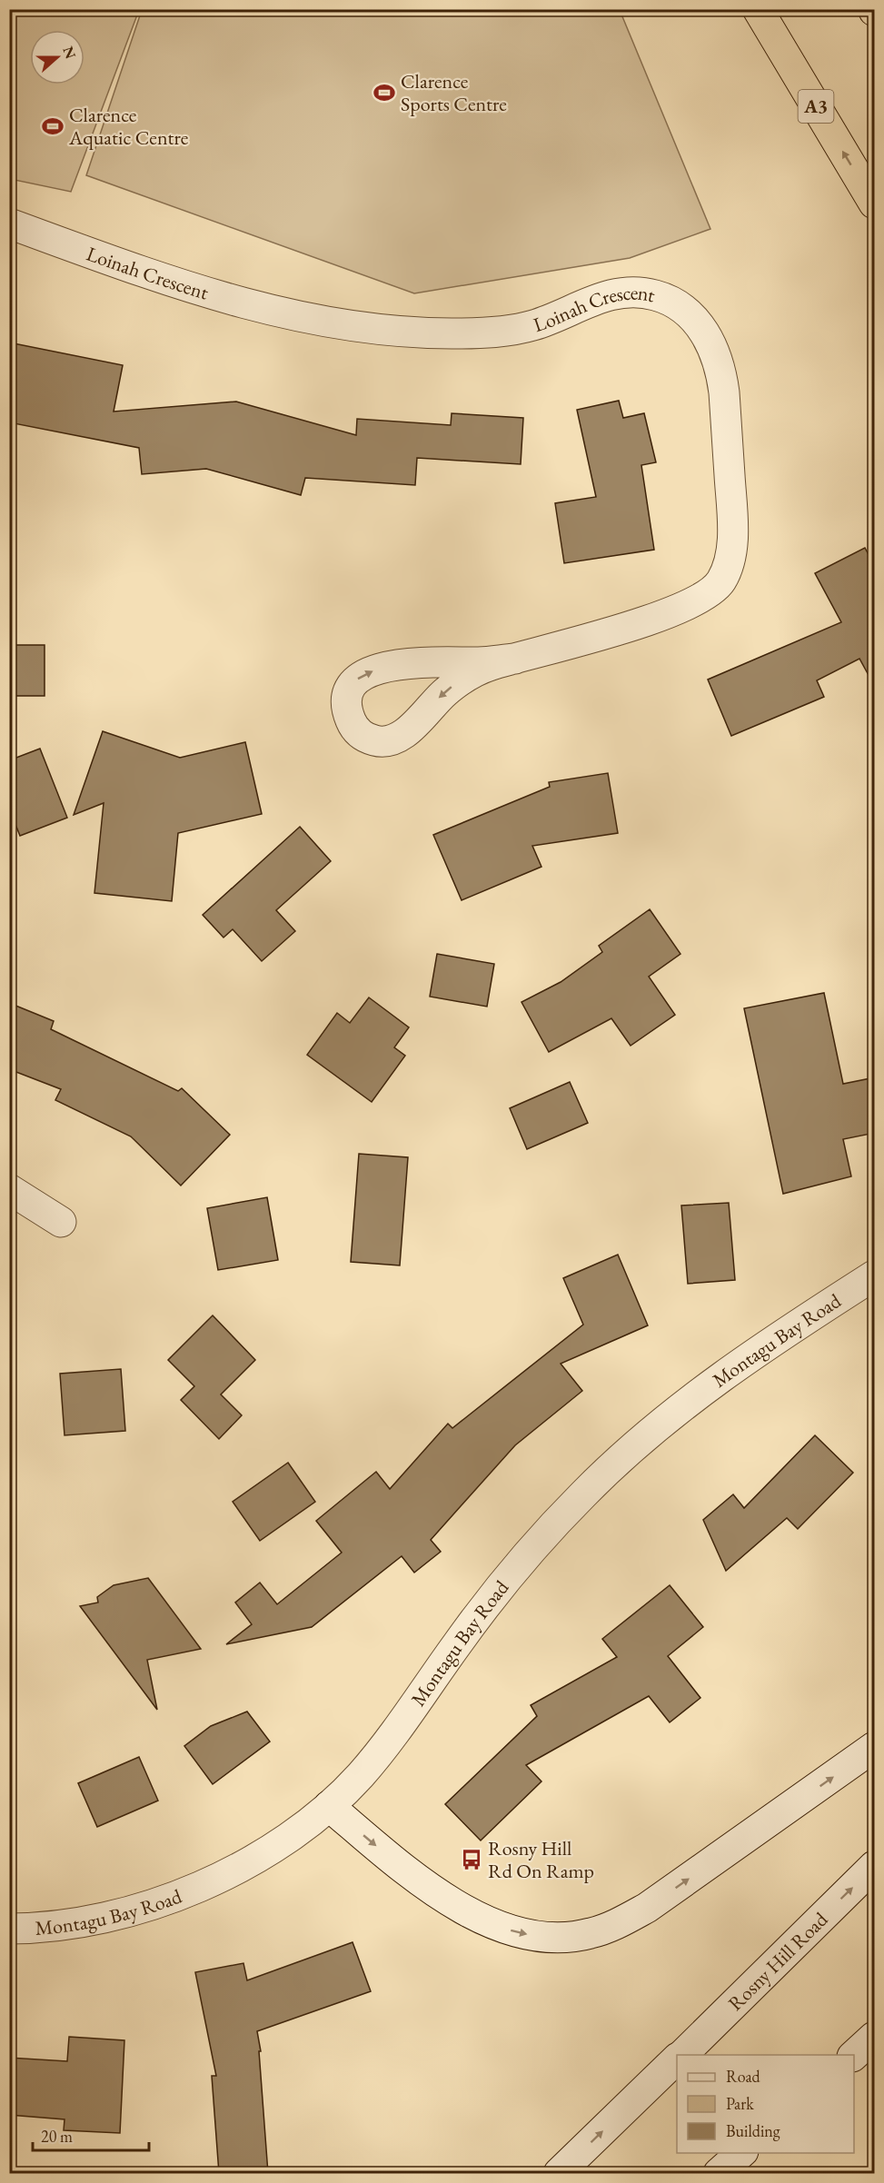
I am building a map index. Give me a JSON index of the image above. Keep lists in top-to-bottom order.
{
  "streets": {
    "highway": ["A3"],
    "street": ["Loinah Crescent", "Montagu Bay Road", "Rosny Hill Road"]
  },
  "one_way": ["Rosny Hill Road"],
  "places": {
    "sports": ["Clarence Sports Centre", "Clarence Aquatic Centre"],
    "bus stop": ["Rosny Hill Rd On Ramp"]
  },
  "legend": ["Road", "Park", "Building"],
  "scale_bar": "20 m",
  "north": "right"
}
